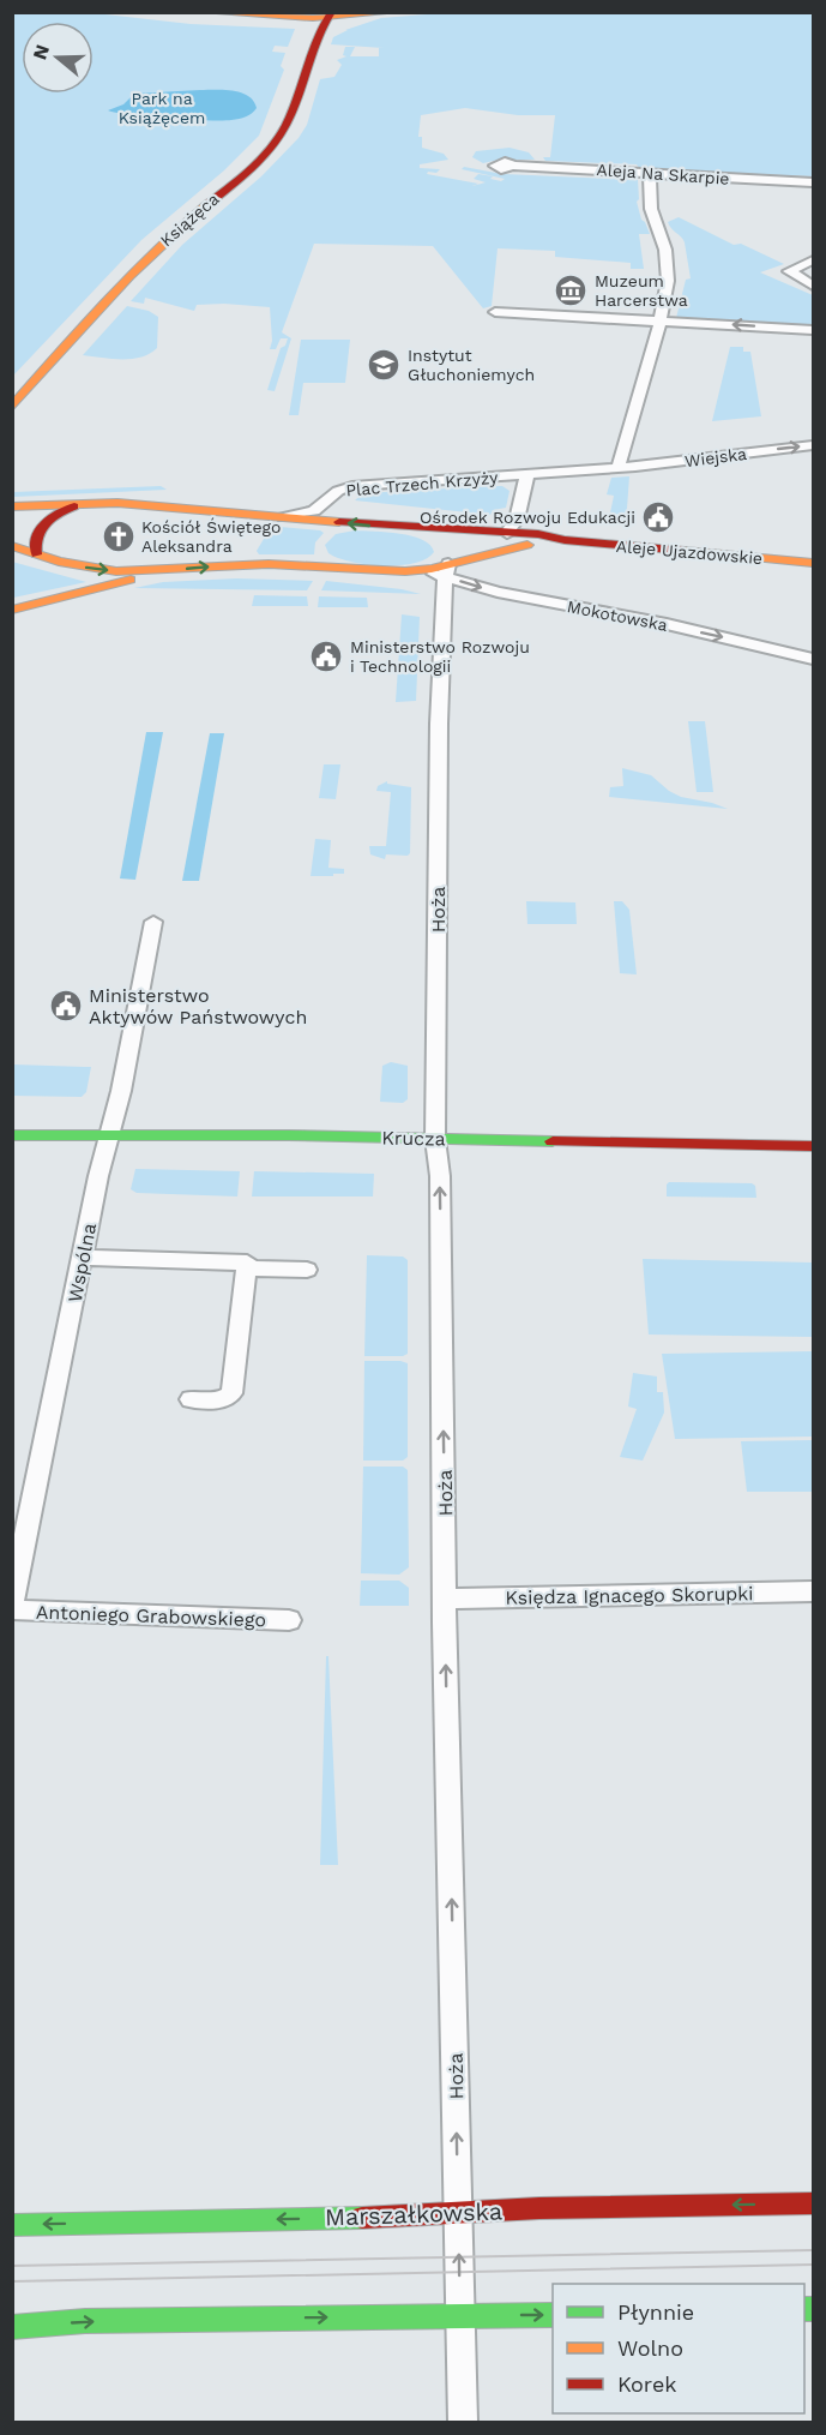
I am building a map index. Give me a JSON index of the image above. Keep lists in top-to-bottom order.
{
  "streets": {
    "street": [
      "Aleja Na Skarpie",
      "Książęca",
      "Wiejska",
      "Plac Trzech Krzyży",
      "Aleje Ujazdowskie",
      "Mokotowska",
      "Hoża",
      "Krucza",
      "Wspólna",
      "Księdza Ignacego Skorupki",
      "Antoniego Grabowskiego",
      "Marszałkowska"
    ]
  },
  "crossings": [
    ["Wiejska", "Plac Trzech Krzyży"],
    ["Plac Trzech Krzyży", "Aleje Ujazdowskie"],
    ["Mokotowska", "Hoża"],
    ["Hoża", "Krucza"],
    ["Hoża", "Księdza Ignacego Skorupki"],
    ["Hoża", "Marszałkowska"],
    ["Krucza", "Wspólna"],
    ["Wspólna", "Antoniego Grabowskiego"]
  ],
  "one_way": ["Mokotowska", "Hoża"],
  "parks": ["Park na Książęcem"],
  "places": {
    "museum": ["Muzeum Harcerstwa"],
    "school or university": ["Instytut Głuchoniemych"],
    "public building": ["Ośrodek Rozwoju Edukacji", "Ministerstwo Rozwoju i Technologii", "Ministerstwo Aktywów Państwowych"],
    "church": ["Kościół Świętego Aleksandra"]
  },
  "legend": ["Płynnie", "Wolno", "Korek"],
  "north": "left"
}
